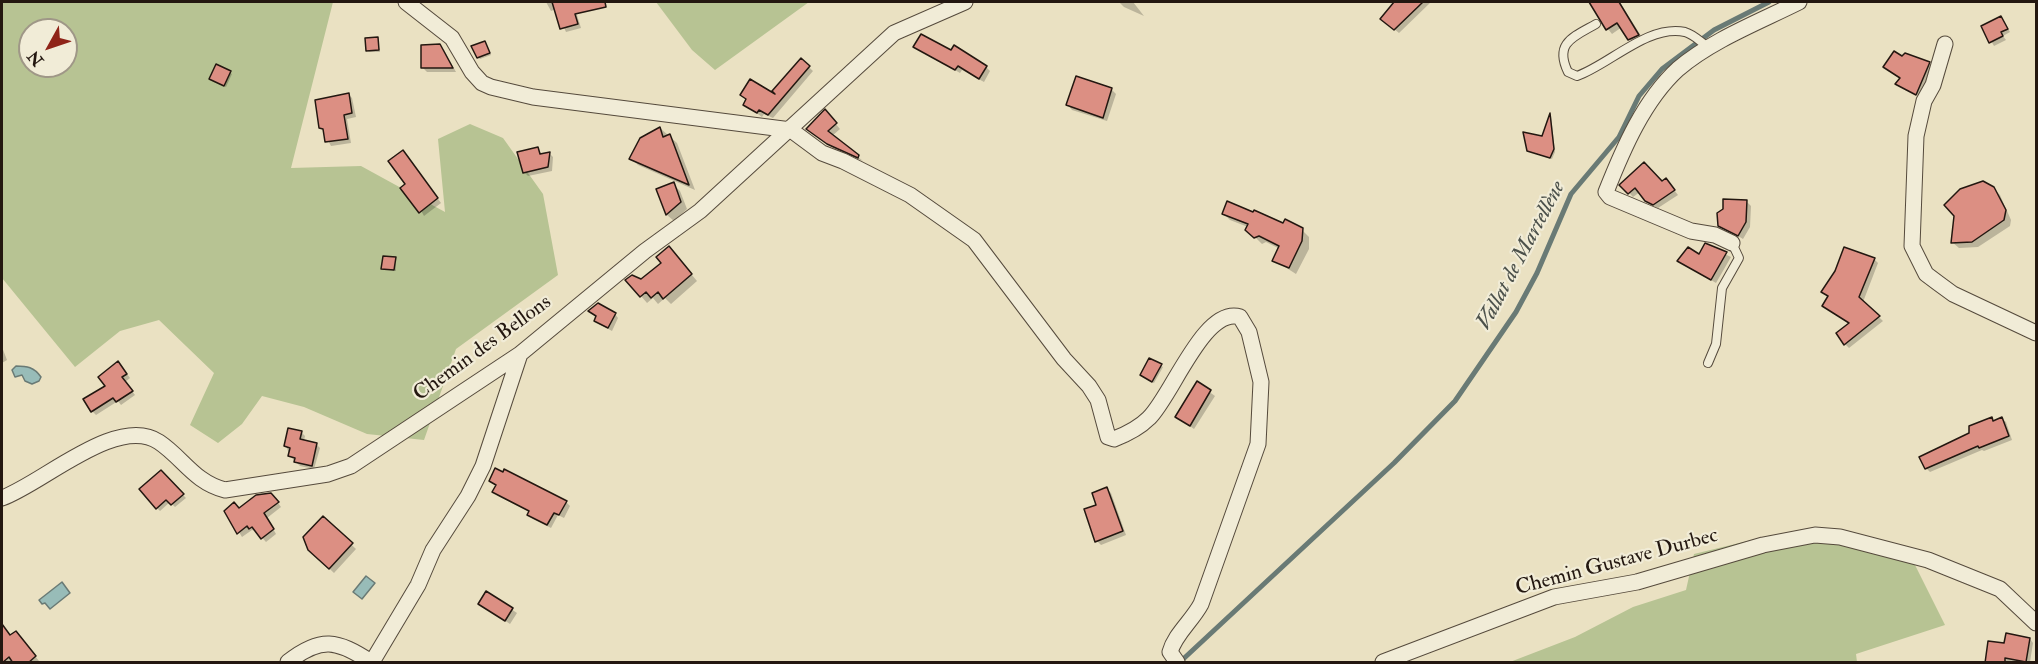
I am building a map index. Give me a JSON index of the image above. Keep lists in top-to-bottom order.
{
  "streets": {
    "street": ["Chemin des Bellons", "Chemin Gustave Durbec"]
  },
  "water": ["Vallat de Martellène"],
  "north": "bottom left"
}
